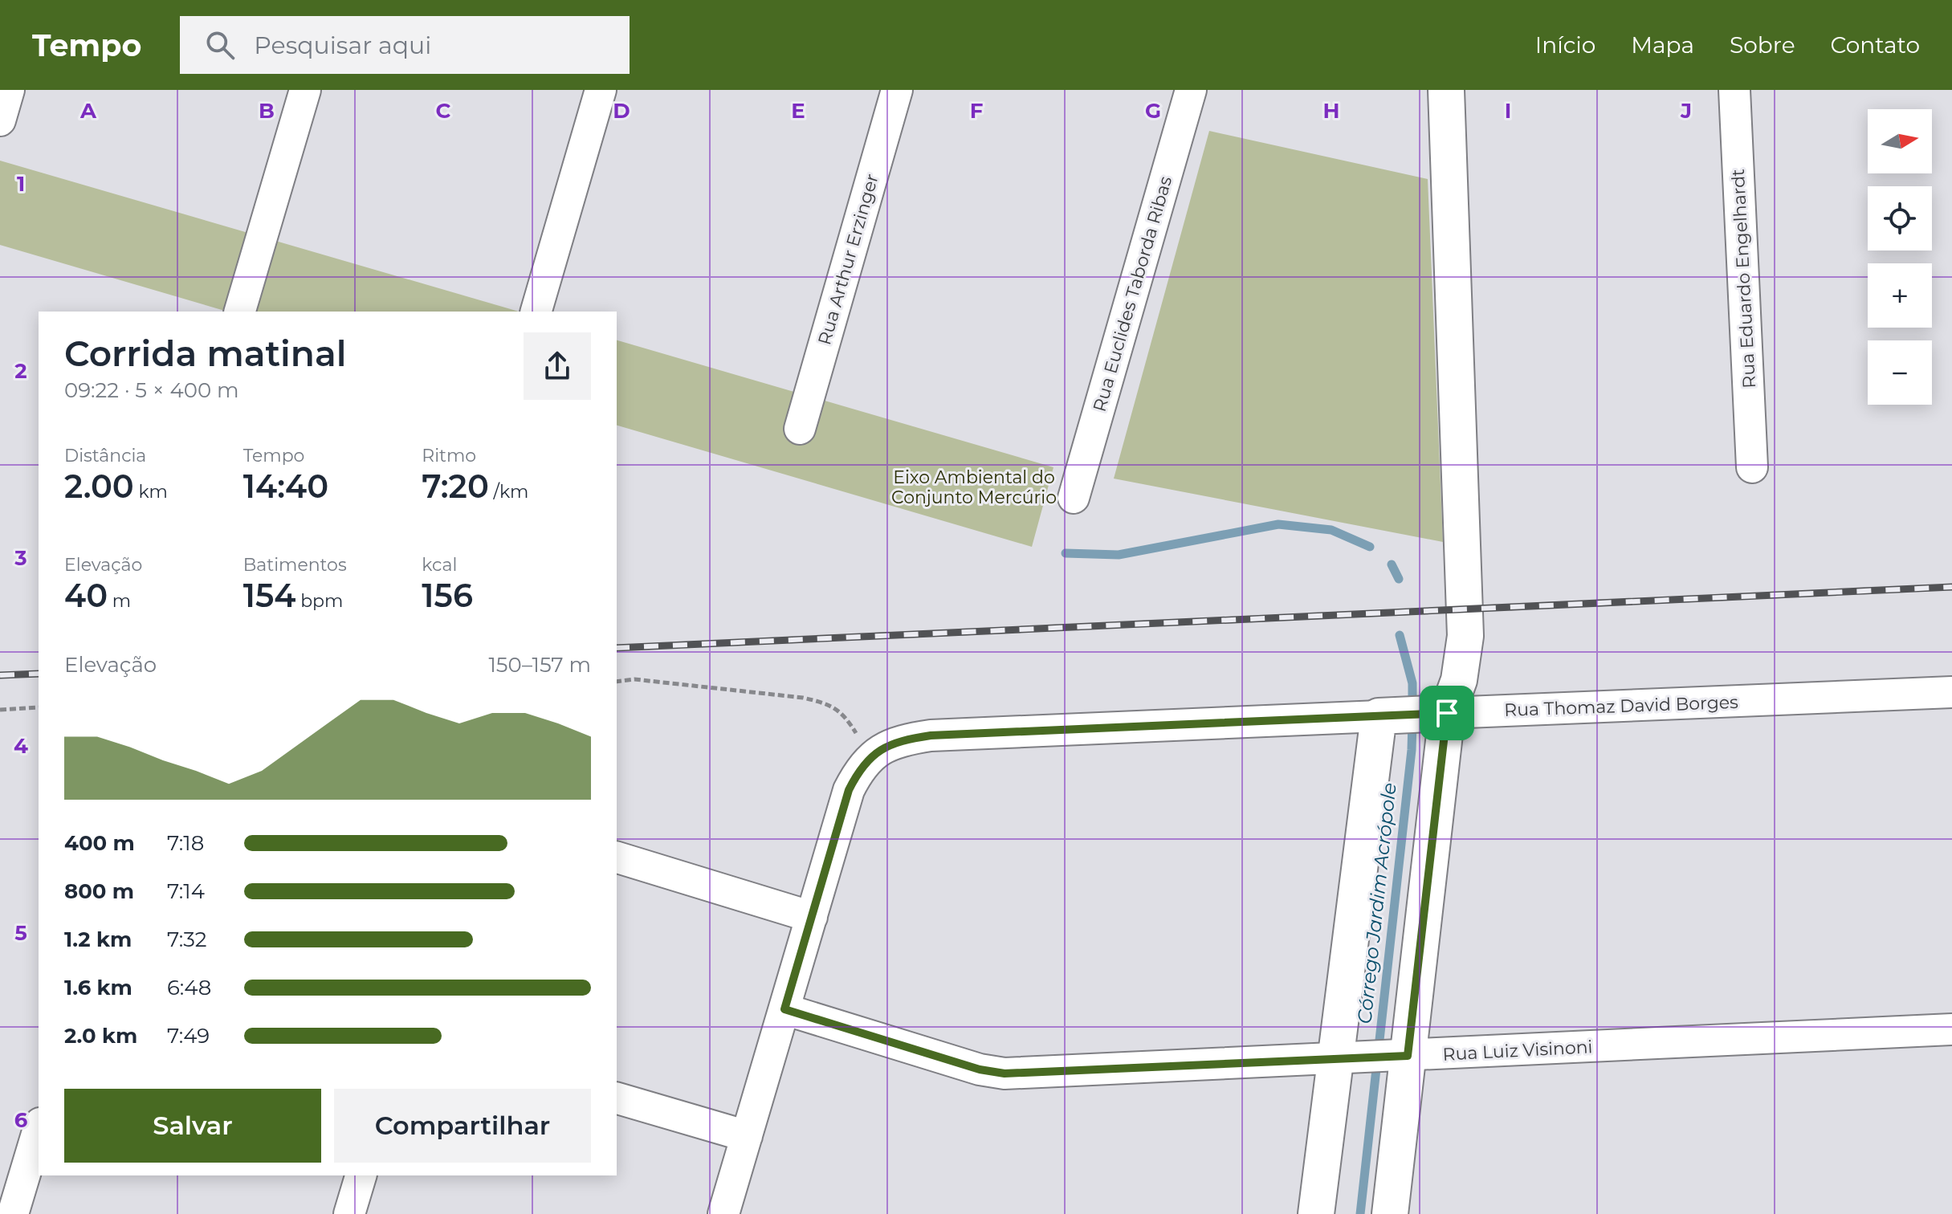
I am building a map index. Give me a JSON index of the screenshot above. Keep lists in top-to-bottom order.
{
  "streets": {
    "street": [
      "Rua Arthur Erzinger",
      "Rua Eduardo Engelhardt",
      "Rua Euclides Taborda Ribas",
      "Rua Thomaz David Borges",
      "Rua Luiz Visinoni"
    ]
  },
  "water": ["Córrego Jardim Acrópole"],
  "parks": ["Eixo Ambiental do Conjunto Mercúrio"],
  "north": "right",
  "page": {
    "header": "Tempo",
    "search": "Pesquisar aqui",
    "nav": [
      "Início",
      "Mapa",
      "Sobre",
      "Contato"
    ],
    "map_buttons": ["+", "−"],
    "heading": ["Corrida matinal", "09:22 · 5 × 400 m"],
    "stats": [
      ["Distância", "2.00 km"],
      ["Tempo", "14:40"],
      ["Ritmo", "7:20 /km"],
      ["Elevação", "40 m"],
      ["Batimentos", "154 bpm"],
      ["kcal", "156"]
    ],
    "chart": ["Elevação", "150–157 m"],
    "list": [
      {
        "name": "400 m",
        "note": "7:18"
      },
      {
        "name": "800 m",
        "note": "7:14"
      },
      {
        "name": "1.2 km",
        "note": "7:32"
      },
      {
        "name": "1.6 km",
        "note": "6:48"
      },
      {
        "name": "2.0 km",
        "note": "7:49"
      }
    ],
    "buttons": ["Salvar", "Compartilhar"]
  },
  "grid": {
    "columns": [
      "A",
      "B",
      "C",
      "D",
      "E",
      "F",
      "G",
      "H",
      "I",
      "J"
    ],
    "rows": [
      "1",
      "2",
      "3",
      "4",
      "5",
      "6"
    ]
  }
}
